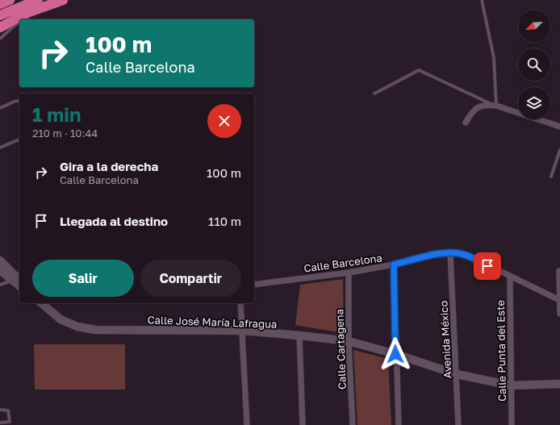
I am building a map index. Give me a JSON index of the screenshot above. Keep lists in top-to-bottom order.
{
  "streets": {
    "main road": ["Calle José María Lafragua"],
    "street": [
      "Calle Barcelona",
      "Avenida México",
      "Calle Cartagena",
      "Calle Punta del Este"
    ]
  },
  "crossings": [
    ["Calle Barcelona", "Avenida México"],
    ["Calle Barcelona", "Calle Cartagena"],
    ["Calle Barcelona", "Calle Punta del Este"],
    ["Calle José María Lafragua", "Avenida México"],
    ["Calle José María Lafragua", "Calle Cartagena"],
    ["Calle José María Lafragua", "Calle Punta del Este"]
  ],
  "north": "bottom left",
  "page": {
    "turn": ["100 m", "Calle Barcelona"],
    "heading": ["1 min", "210 m · 10:44"],
    "list": [
      {
        "name": "Gira a la derecha",
        "note": "Calle Barcelona",
        "value": "100 m"
      },
      {
        "name": "Llegada al destino",
        "value": "110 m"
      }
    ],
    "buttons": ["Salir", "Compartir"]
  }
}
